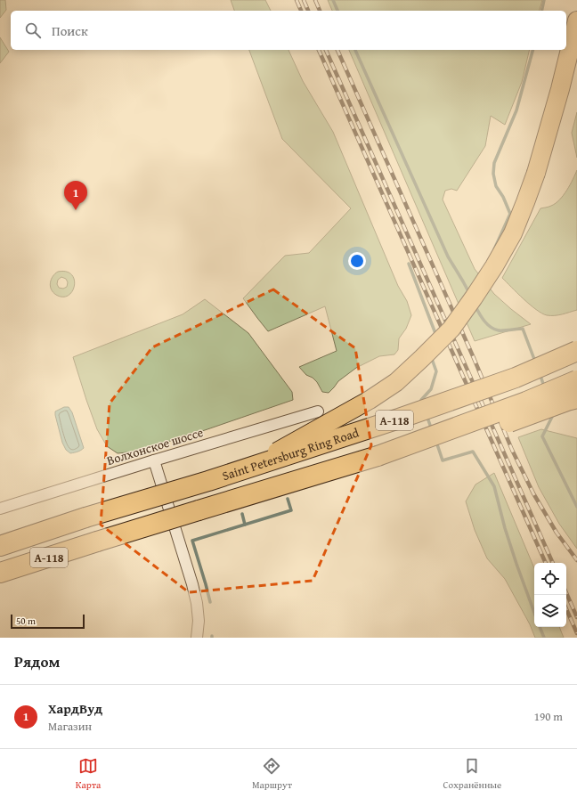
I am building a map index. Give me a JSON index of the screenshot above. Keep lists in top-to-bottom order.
{
  "streets": {
    "highway": ["А-118", "Saint Petersburg Ring Road"],
    "street": ["Волхонское шоссе"]
  },
  "scale_bar": "50 m",
  "page": {
    "search": "Поиск",
    "pins": "1",
    "scale": "50 m",
    "heading": "Рядом",
    "list": [
      {
        "mark": "1",
        "name": "ХардВуд",
        "note": "Магазин",
        "value": "190 m"
      }
    ],
    "nav": ["Карта", "Маршрут", "Сохранённые"]
  }
}
